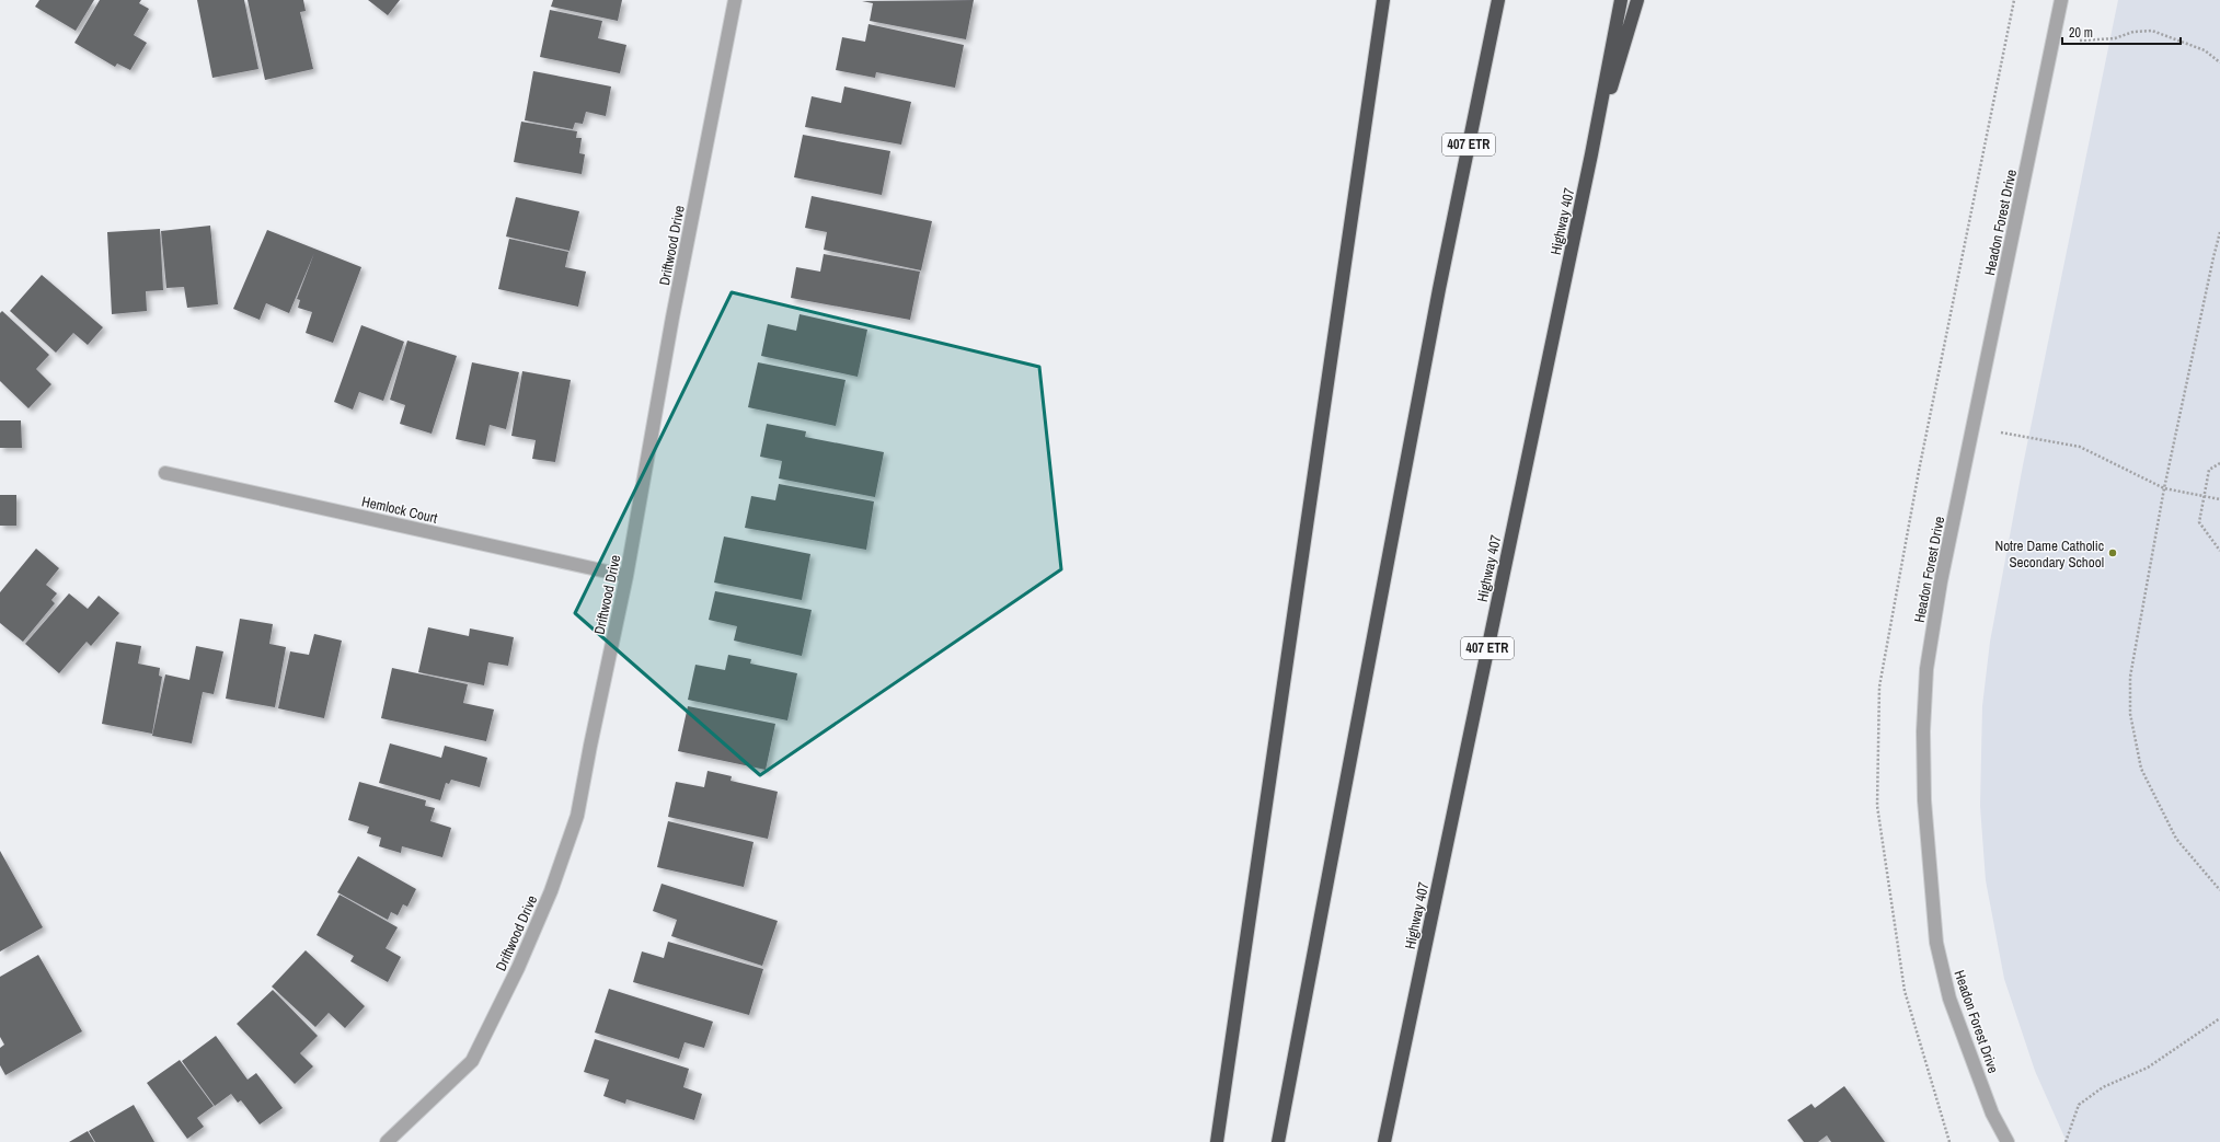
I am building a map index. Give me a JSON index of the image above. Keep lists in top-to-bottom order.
{
  "streets": {
    "highway": ["407 ETR", "Highway 407"],
    "street": ["Headon Forest Drive", "Driftwood Drive", "Hemlock Court"]
  },
  "crossings": [
    ["Driftwood Drive", "Hemlock Court"]
  ],
  "places": ["Notre Dame Catholic Secondary School"],
  "scale_bar": "20 m"
}
